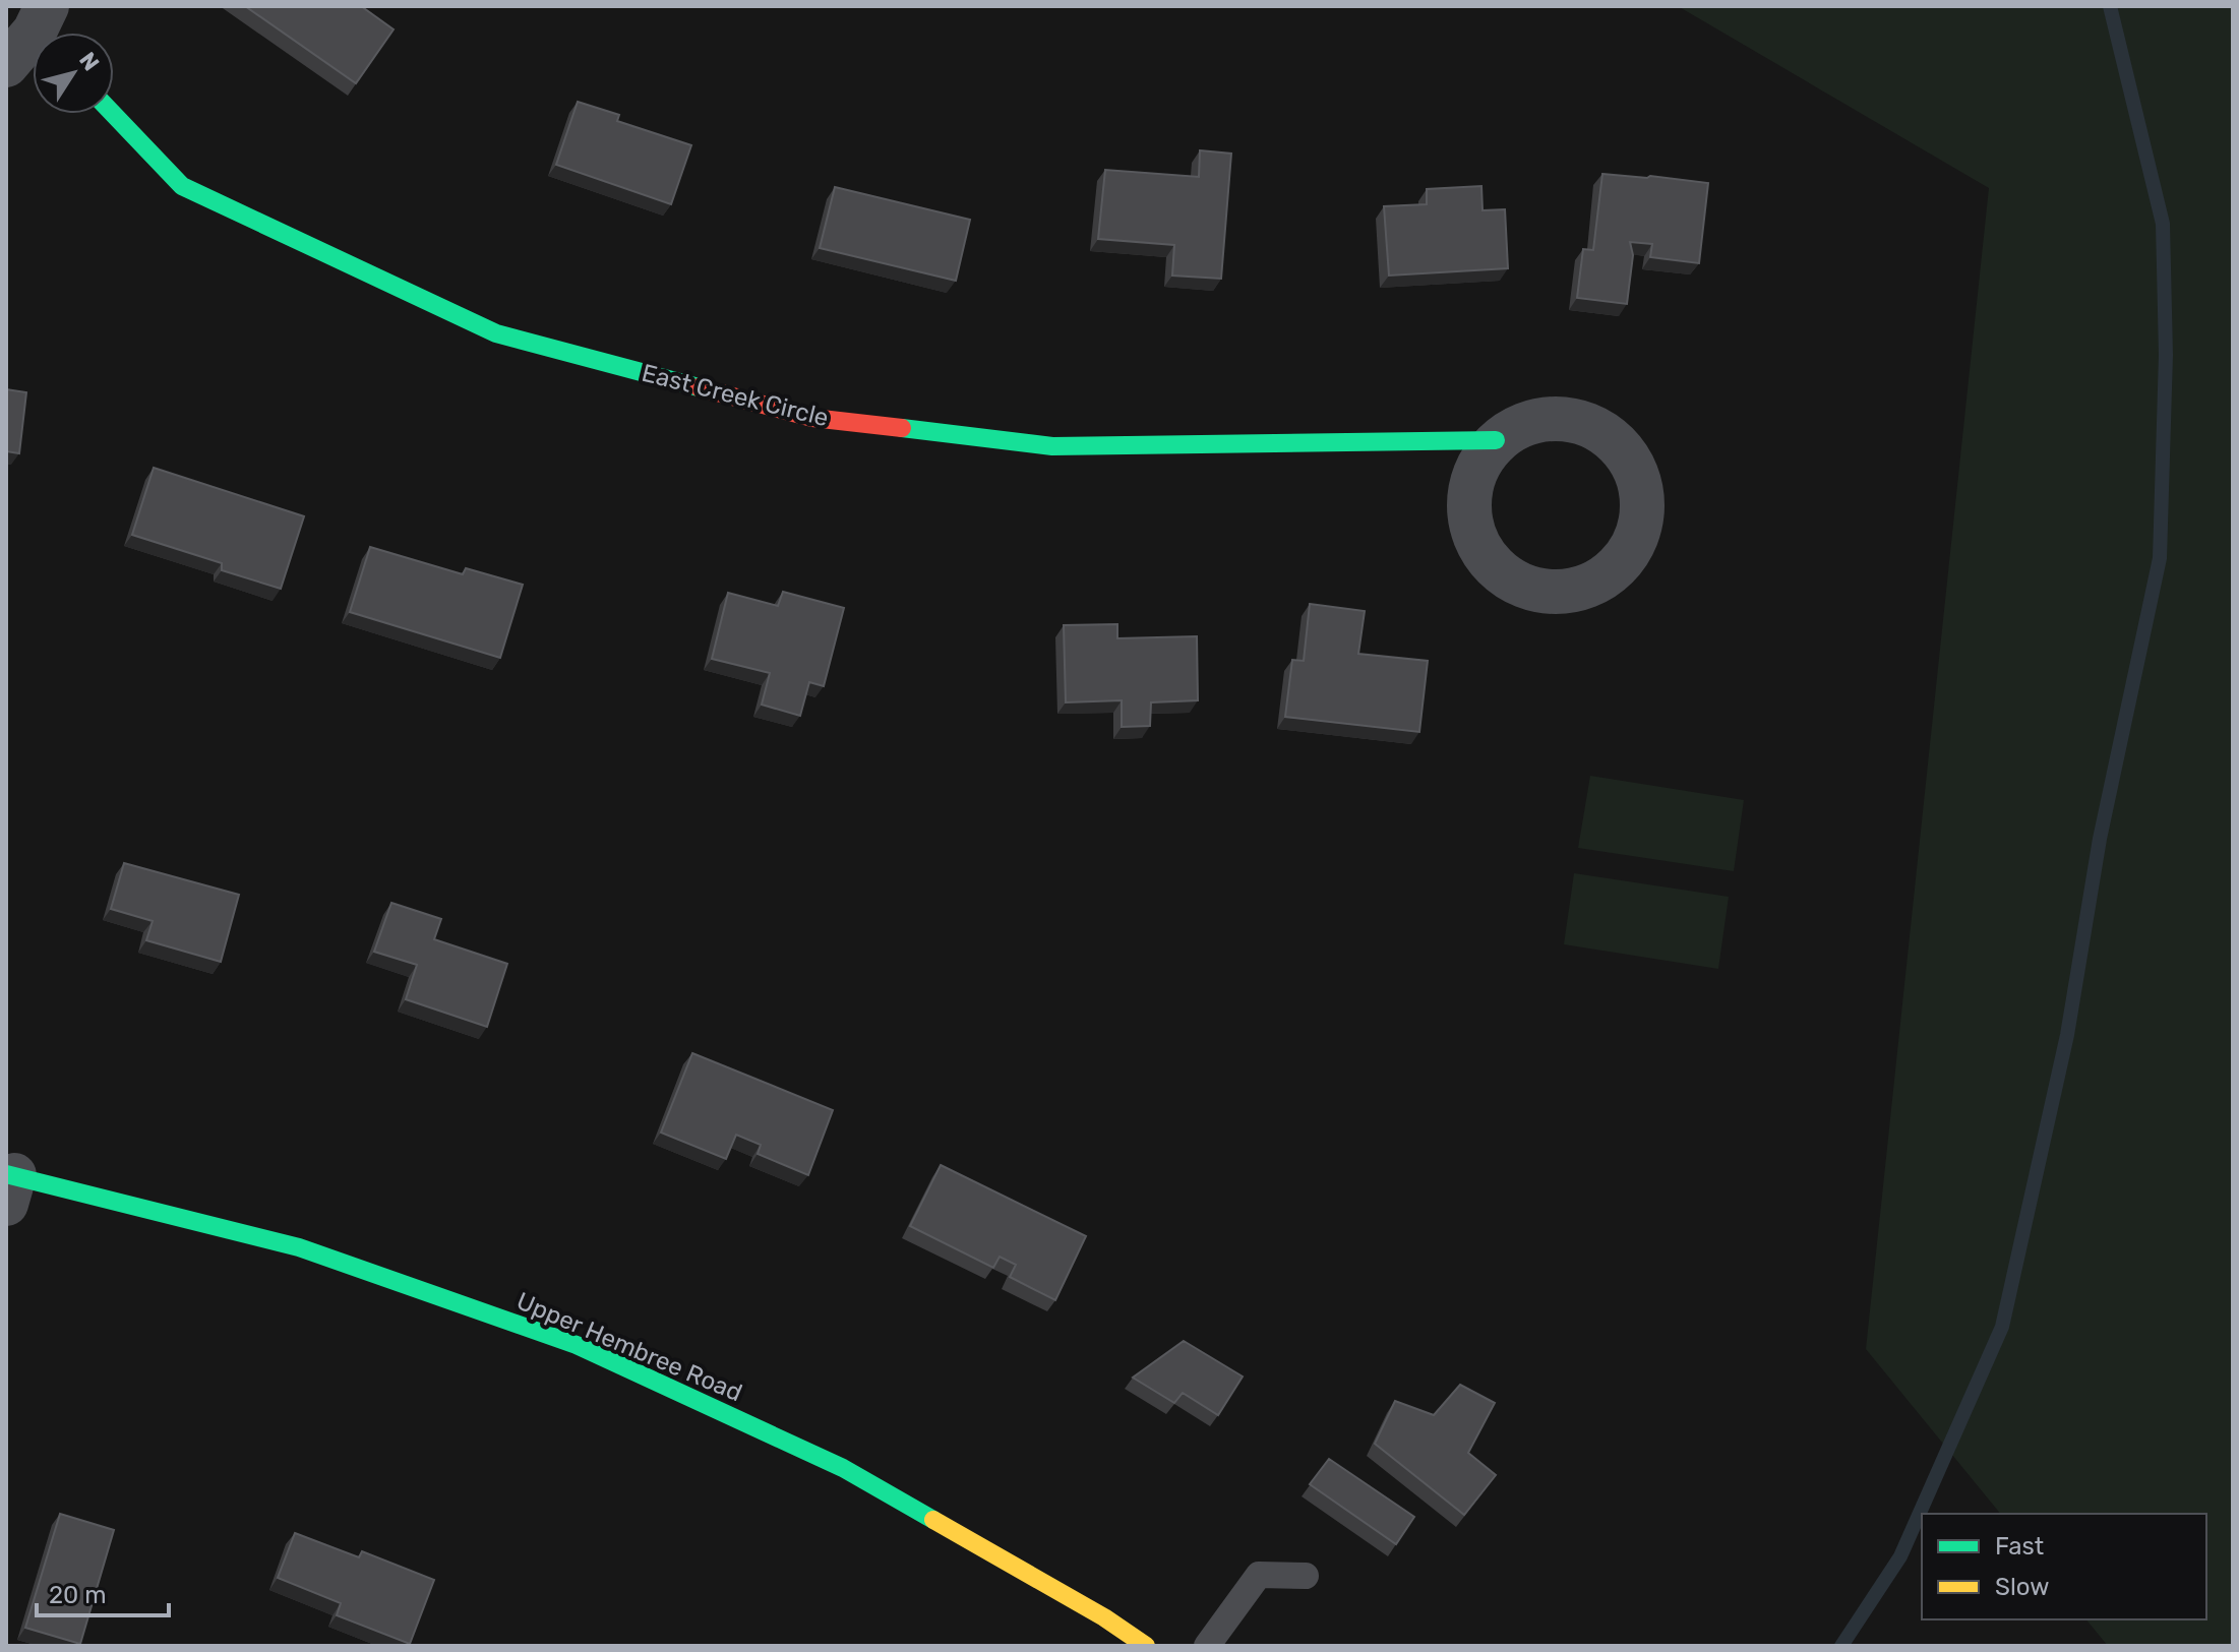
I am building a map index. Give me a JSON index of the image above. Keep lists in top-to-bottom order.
{
  "streets": {
    "street": ["East Creek Circle", "Upper Hembree Road"]
  },
  "legend": ["Fast", "Slow"],
  "scale_bar": "20 m",
  "north": "top right"
}
